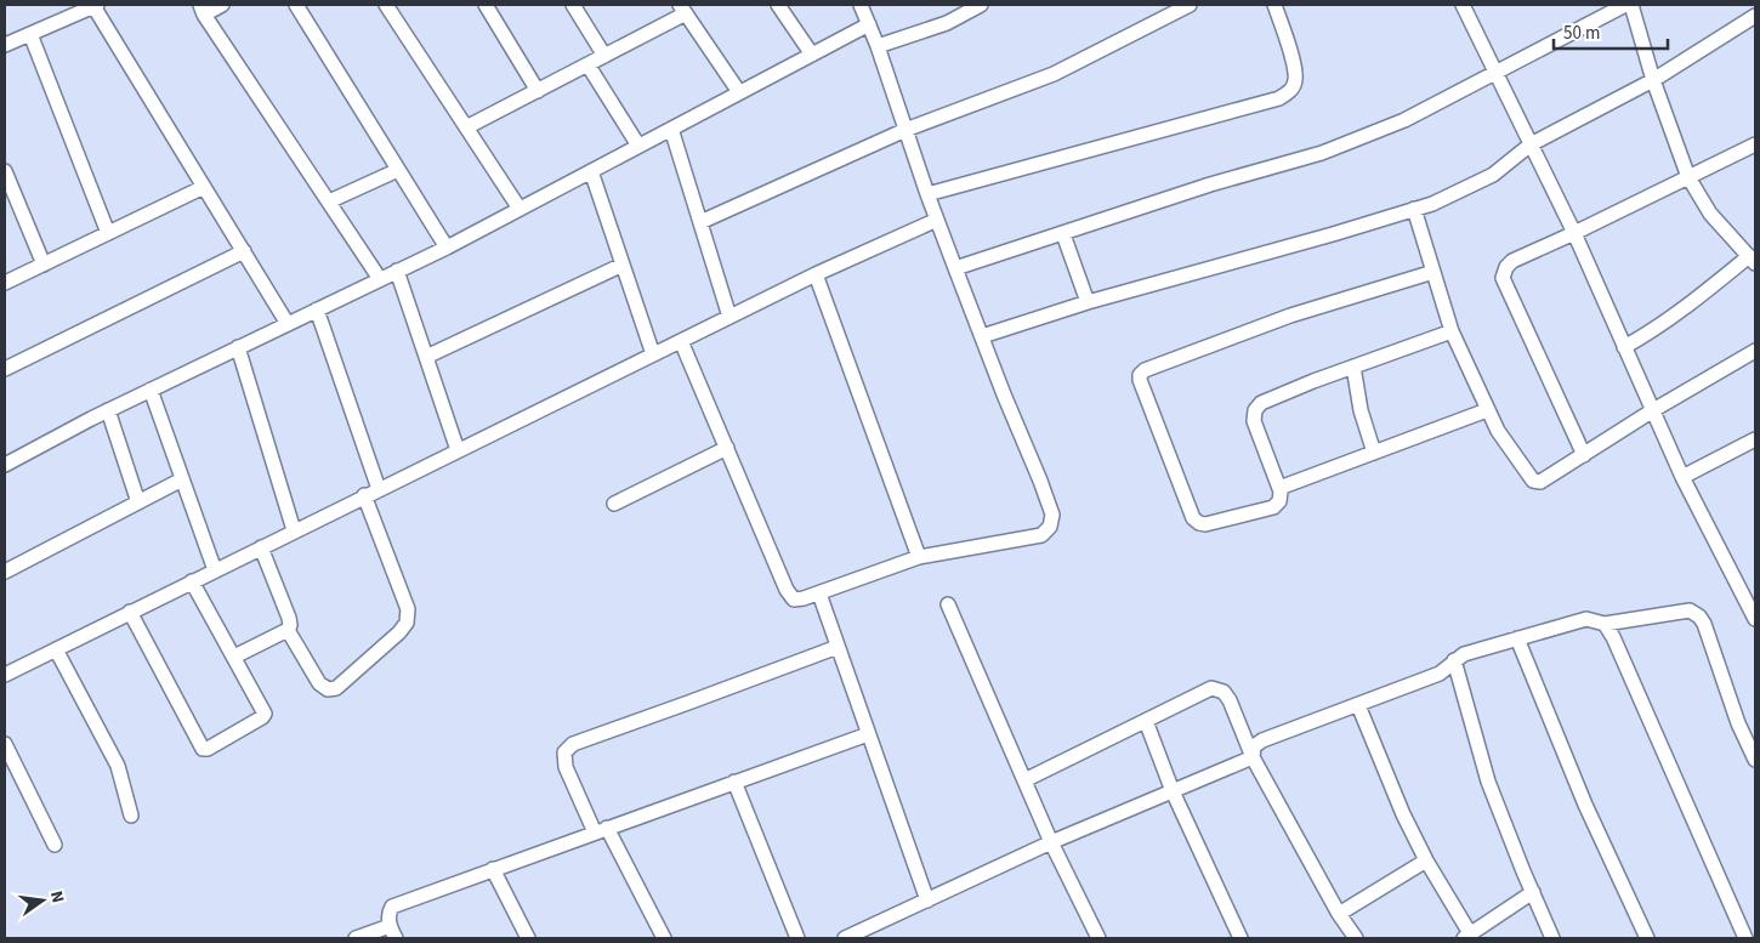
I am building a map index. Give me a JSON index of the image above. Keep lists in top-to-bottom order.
{
  "scale_bar": "50 m",
  "north": "right"
}
